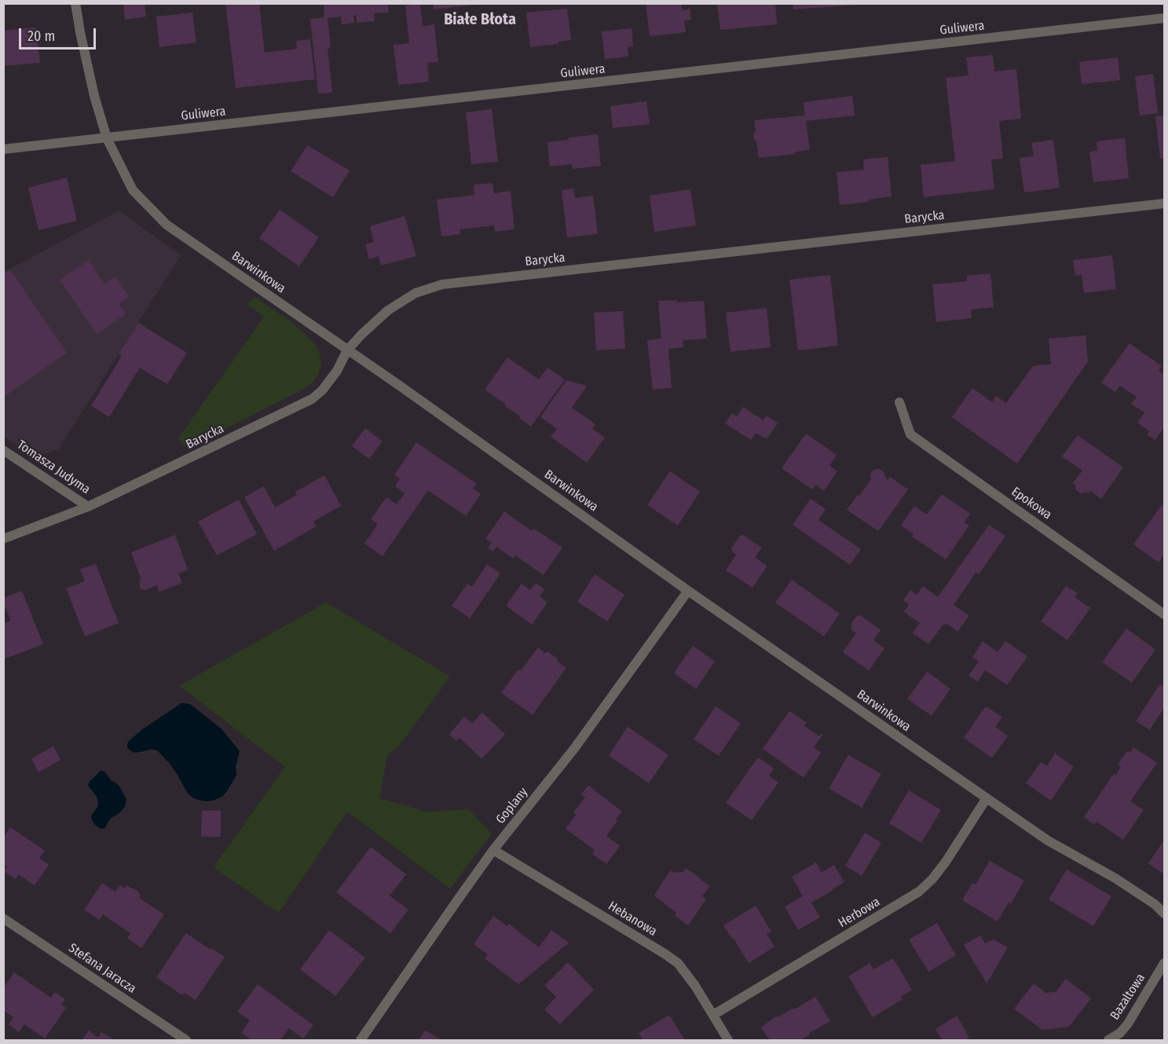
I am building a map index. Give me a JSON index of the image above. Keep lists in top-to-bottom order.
{
  "streets": {
    "street": [
      "Guliwera",
      "Barycka",
      "Barwinkowa",
      "Tomasza Judyma",
      "Epokowa",
      "Goplany",
      "Herbowa",
      "Hebanowa",
      "Stefana Jaracza",
      "Bazaltowa"
    ]
  },
  "crossings": [
    ["Guliwera", "Barwinkowa"],
    ["Barycka", "Barwinkowa"],
    ["Barycka", "Tomasza Judyma"],
    ["Barwinkowa", "Goplany"],
    ["Barwinkowa", "Herbowa"],
    ["Goplany", "Hebanowa"],
    ["Herbowa", "Hebanowa"]
  ],
  "districts": ["Białe Błota"],
  "scale_bar": "20 m"
}
